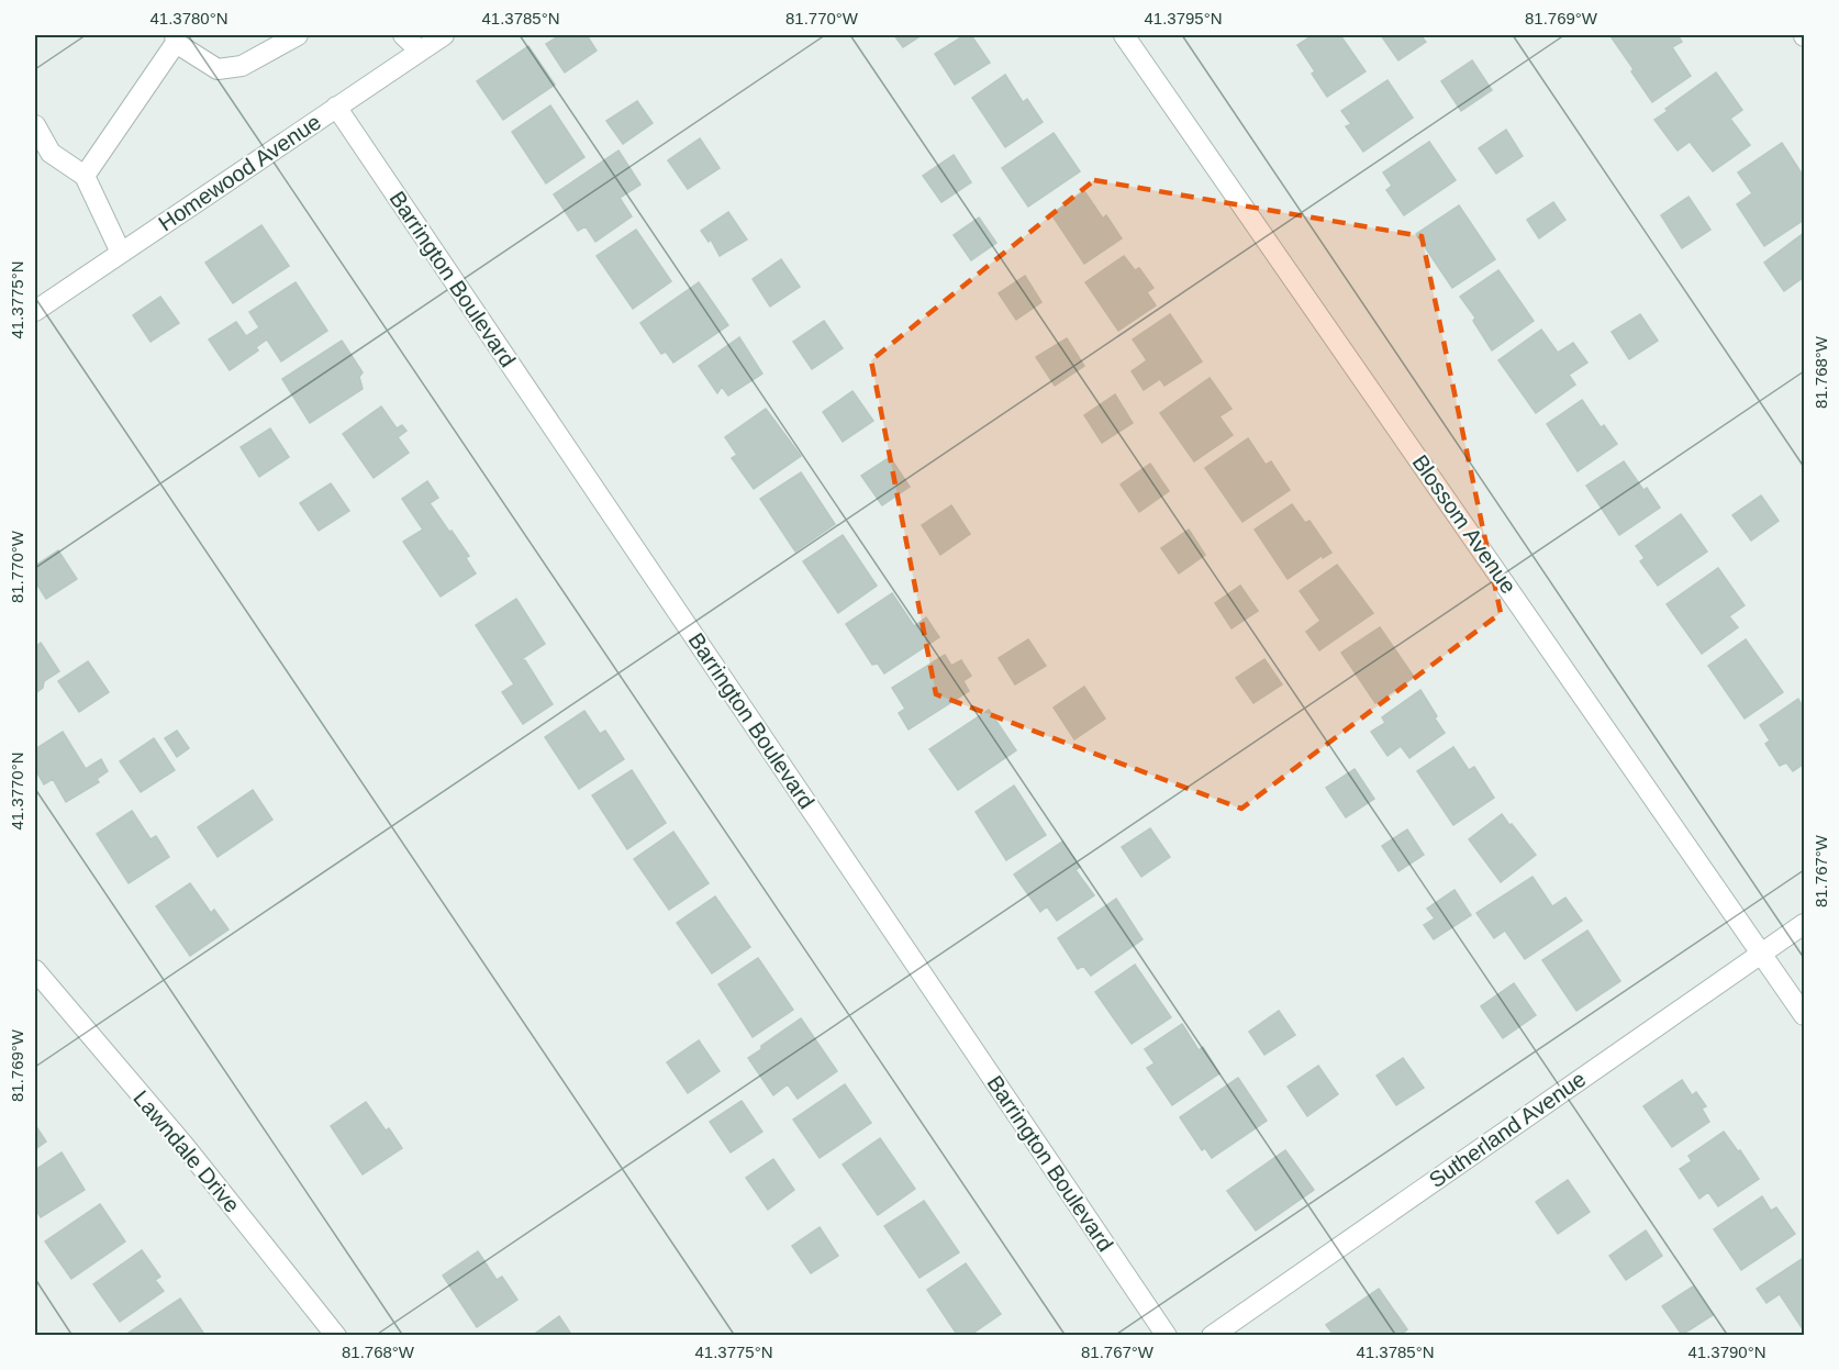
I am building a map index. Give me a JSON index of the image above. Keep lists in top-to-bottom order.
{
  "streets": {
    "street": [
      "Homewood Avenue",
      "Barrington Boulevard",
      "Blossom Avenue",
      "Sutherland Avenue",
      "Lawndale Drive"
    ]
  },
  "crossings": [
    ["Homewood Avenue", "Barrington Boulevard"],
    ["Blossom Avenue", "Sutherland Avenue"]
  ],
  "coordinates": [
    "41.3780°N",
    "41.3785°N",
    "81.770°W",
    "41.3795°N",
    "81.769°W",
    "41.3775°N",
    "81.768°W",
    "41.3770°N",
    "81.767°W",
    "41.3790°N"
  ]
}
